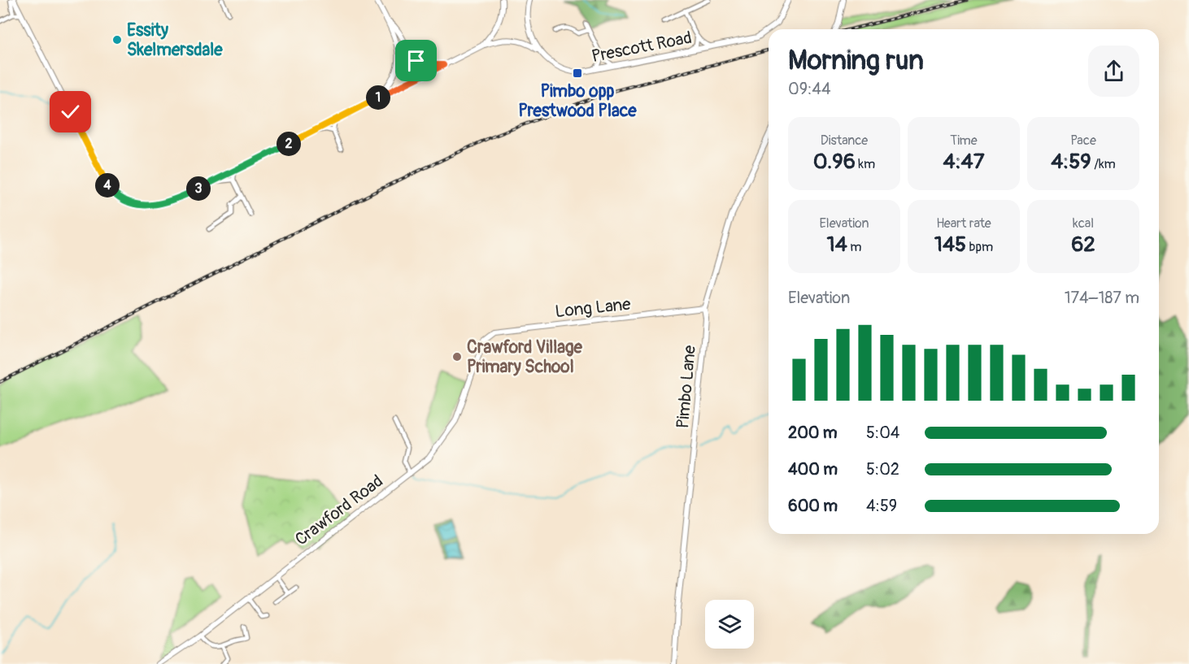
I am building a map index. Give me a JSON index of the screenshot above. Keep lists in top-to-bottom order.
{
  "streets": {
    "street": [
      "Prescott Road",
      "Long Lane",
      "Pimbo Lane",
      "Crawford Road"
    ]
  },
  "crossings": [
    ["Long Lane", "Pimbo Lane"],
    ["Long Lane", "Crawford Road"]
  ],
  "places": {
    "other": ["Essity Skelmersdale", "Crawford Village Primary School"],
    "transit": ["Pimbo opp Prestwood Place"]
  },
  "page": {
    "heading": ["Morning run", "09:44"],
    "pins": [
      "1",
      "2",
      "4",
      "3"
    ],
    "stats": [
      ["Distance", "0.96 km"],
      ["Time", "4:47"],
      ["Pace", "4:59 /km"],
      ["Elevation", "14 m"],
      ["Heart rate", "145 bpm"],
      ["kcal", "62"]
    ],
    "chart": ["Elevation", "174–187 m"],
    "list": [
      {
        "name": "200 m",
        "note": "5:04"
      },
      {
        "name": "400 m",
        "note": "5:02"
      },
      {
        "name": "600 m",
        "note": "4:59"
      }
    ]
  }
}
